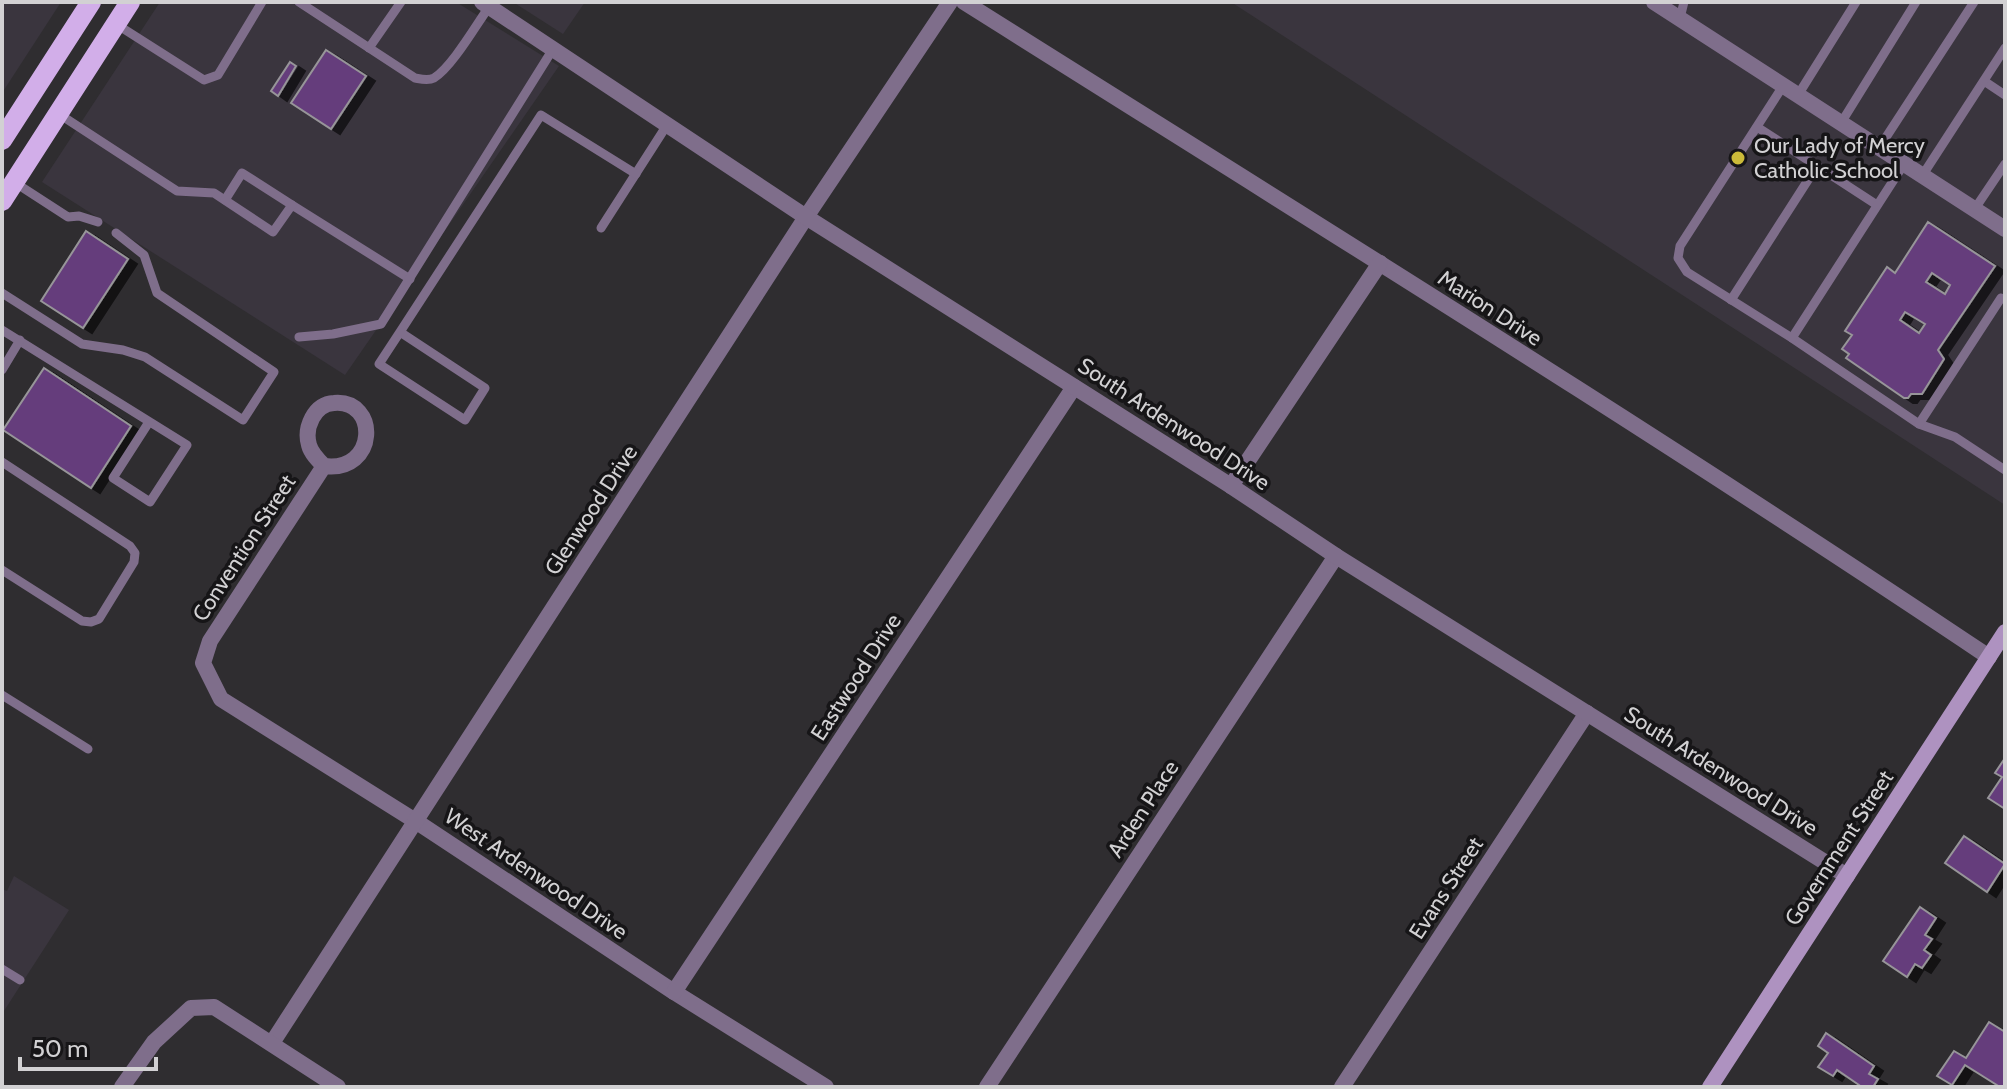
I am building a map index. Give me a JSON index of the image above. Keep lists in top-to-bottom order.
{
  "streets": {
    "main road": ["Government Street"],
    "street": [
      "Marion Drive",
      "South Ardenwood Drive",
      "Glenwood Drive",
      "Convention Street",
      "Eastwood Drive",
      "Arden Place",
      "West Ardenwood Drive",
      "Evans Street"
    ]
  },
  "crossings": [
    ["Marion Drive", "Government Street"],
    ["South Ardenwood Drive", "Glenwood Drive"],
    ["South Ardenwood Drive", "Eastwood Drive"],
    ["South Ardenwood Drive", "Arden Place"],
    ["South Ardenwood Drive", "Government Street"],
    ["South Ardenwood Drive", "Evans Street"],
    ["Glenwood Drive", "West Ardenwood Drive"],
    ["Convention Street", "West Ardenwood Drive"],
    ["Eastwood Drive", "West Ardenwood Drive"]
  ],
  "places": ["Our Lady of Mercy Catholic School"],
  "scale_bar": "50 m"
}
